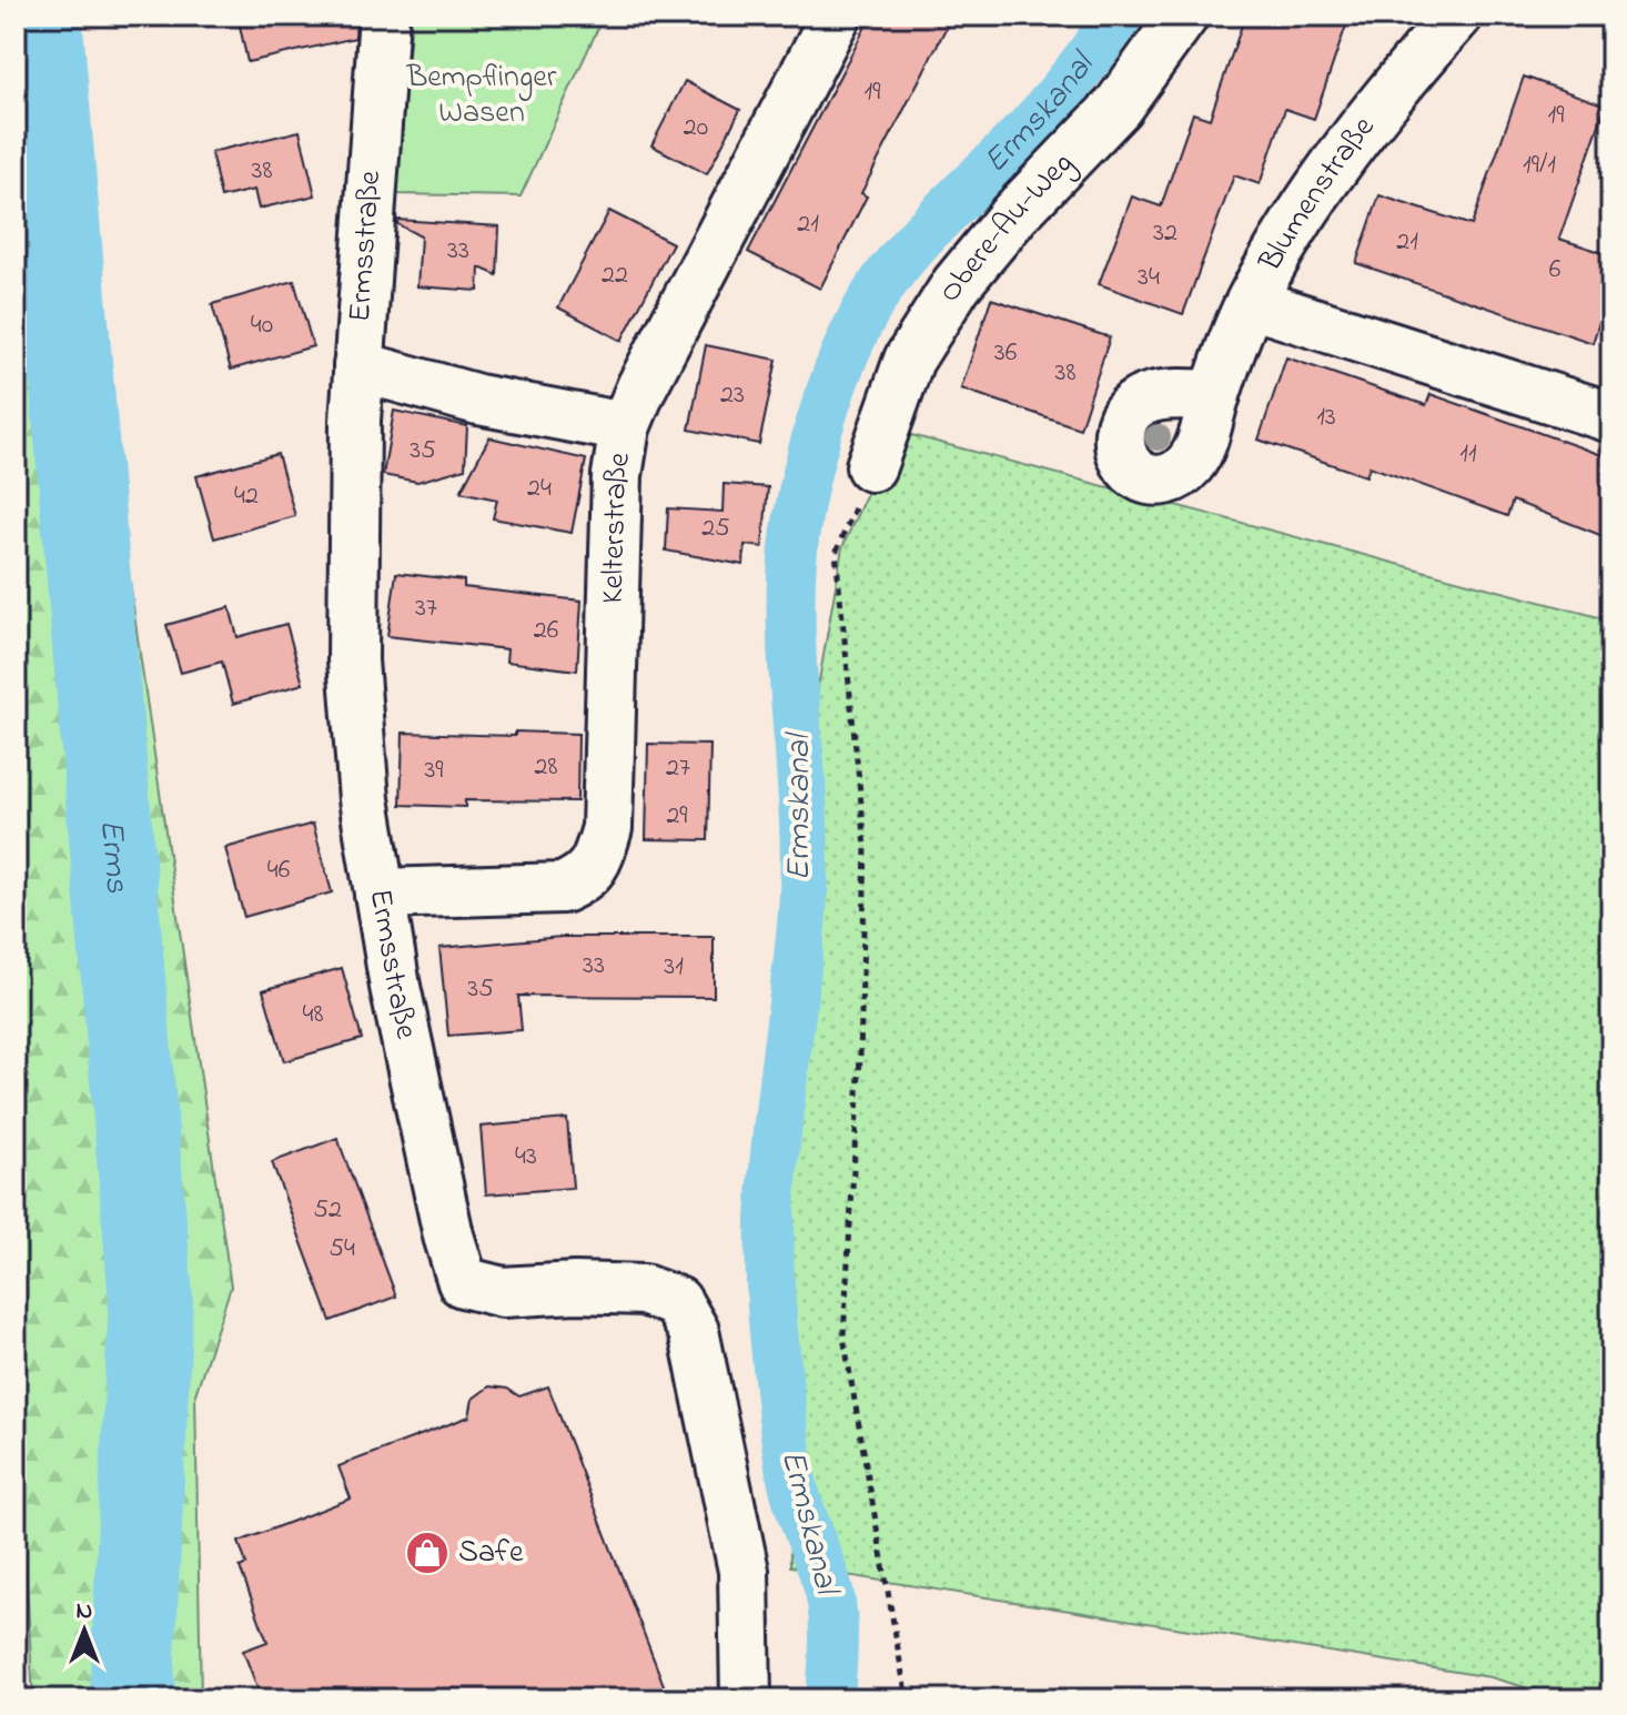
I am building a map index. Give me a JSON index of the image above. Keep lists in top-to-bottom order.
{
  "streets": {
    "street": [
      "Blumenstraße",
      "Obere-Au-Weg",
      "Ermsstraße",
      "Kelterstraße"
    ]
  },
  "crossings": [
    ["Ermsstraße", "Kelterstraße"]
  ],
  "water": ["Ermskanal", "Erms"],
  "parks": ["Bempflinger Wasen"],
  "places": {
    "shop": ["Safe"]
  },
  "house_numbers": [
    "19",
    "19",
    "20",
    "19/1",
    "38",
    "21",
    "32",
    "21",
    "33",
    "6",
    "22",
    "34",
    "40",
    "36",
    "38",
    "23",
    "13",
    "35",
    "11",
    "24",
    "42",
    "25",
    "37",
    "26",
    "28",
    "27",
    "39",
    "29",
    "46",
    "33",
    "31",
    "35",
    "48",
    "43",
    "52",
    "54"
  ],
  "north": "top"
}
